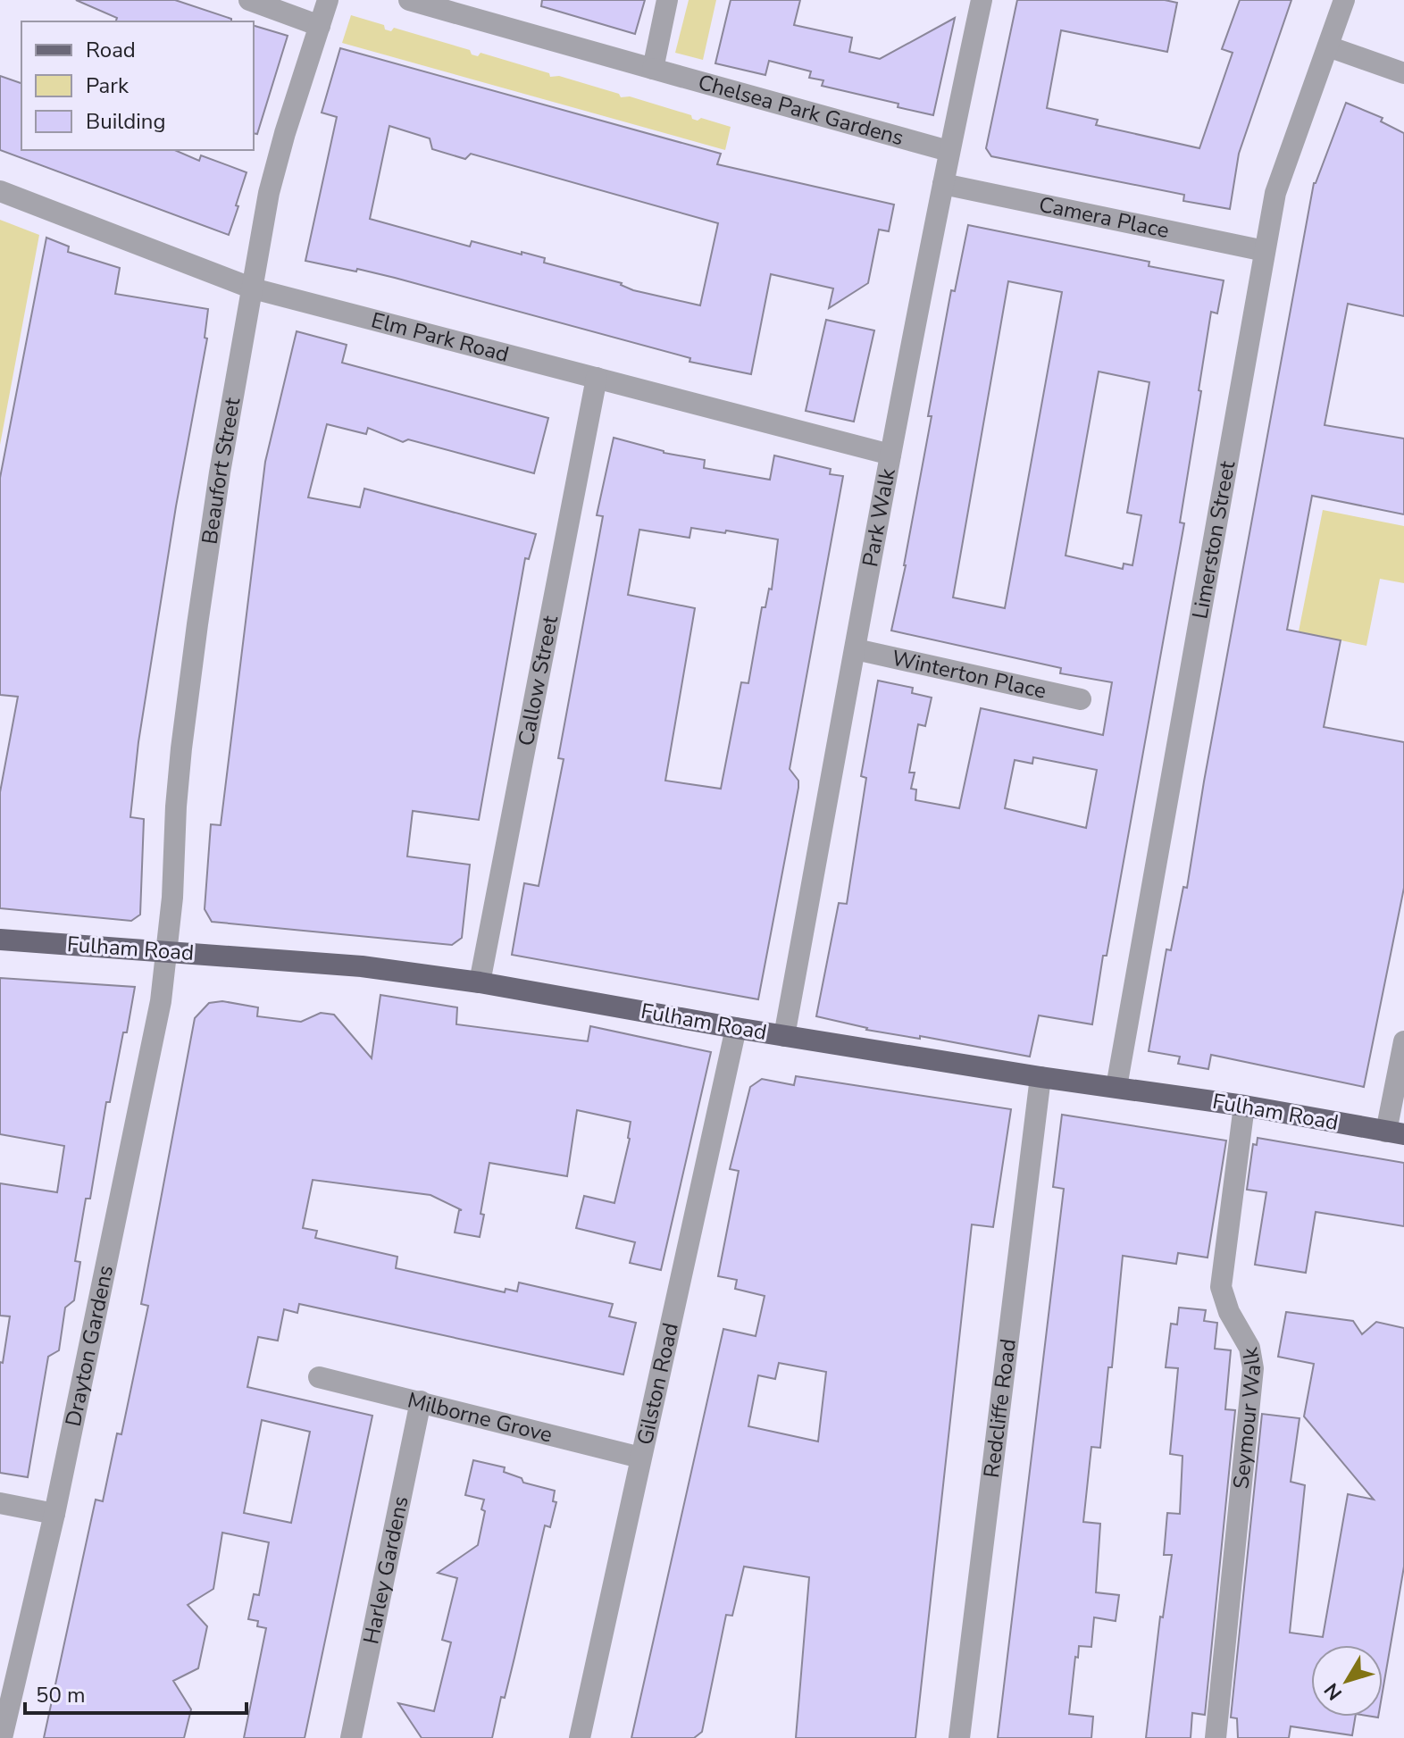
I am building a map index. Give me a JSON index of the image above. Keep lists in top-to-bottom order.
{
  "streets": {
    "main road": ["Fulham Road"],
    "street": [
      "Chelsea Park Gardens",
      "Camera Place",
      "Elm Park Road",
      "Beaufort Street",
      "Park Walk",
      "Limerston Street",
      "Winterton Place",
      "Callow Street",
      "Drayton Gardens",
      "Gilston Road",
      "Redcliffe Road",
      "Milborne Grove",
      "Seymour Walk",
      "Harley Gardens"
    ]
  },
  "crossings": [
    ["Chelsea Park Gardens", "Park Walk"],
    ["Camera Place", "Park Walk"],
    ["Camera Place", "Limerston Street"],
    ["Elm Park Road", "Beaufort Street"],
    ["Elm Park Road", "Park Walk"],
    ["Elm Park Road", "Callow Street"],
    ["Beaufort Street", "Fulham Road"],
    ["Beaufort Street", "Drayton Gardens"],
    ["Park Walk", "Winterton Place"],
    ["Park Walk", "Fulham Road"],
    ["Limerston Street", "Fulham Road"],
    ["Callow Street", "Fulham Road"],
    ["Fulham Road", "Drayton Gardens"],
    ["Fulham Road", "Gilston Road"],
    ["Fulham Road", "Redcliffe Road"],
    ["Fulham Road", "Seymour Walk"],
    ["Gilston Road", "Milborne Grove"],
    ["Milborne Grove", "Harley Gardens"]
  ],
  "legend": ["Road", "Park", "Building"],
  "scale_bar": "50 m",
  "north": "bottom left"
}
